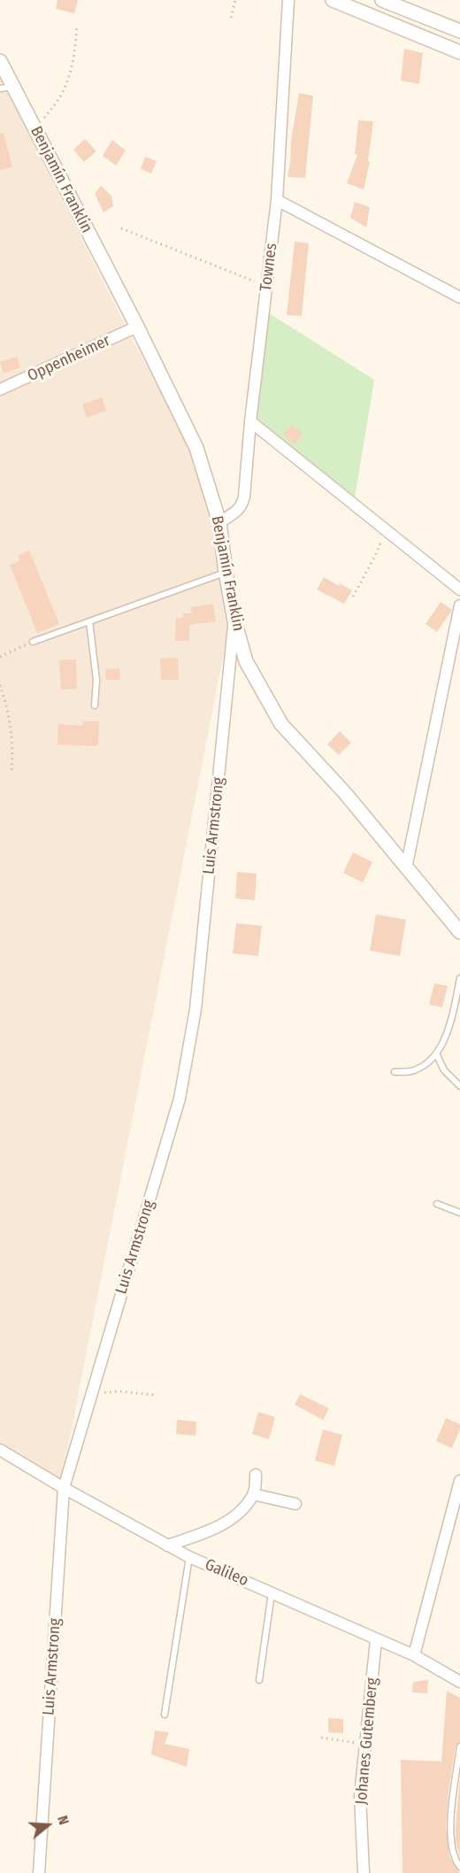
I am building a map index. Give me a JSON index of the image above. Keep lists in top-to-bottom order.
{
  "streets": {
    "street": [
      "Benjamín Franklin",
      "Townes",
      "Oppenheimer",
      "Luis Armstrong",
      "Galileo",
      "Johanes Gutemberg"
    ]
  },
  "crossings": [
    ["Benjamín Franklin", "Townes"],
    ["Benjamín Franklin", "Oppenheimer"],
    ["Benjamín Franklin", "Luis Armstrong"],
    ["Luis Armstrong", "Galileo"],
    ["Galileo", "Johanes Gutemberg"]
  ],
  "north": "right"
}
